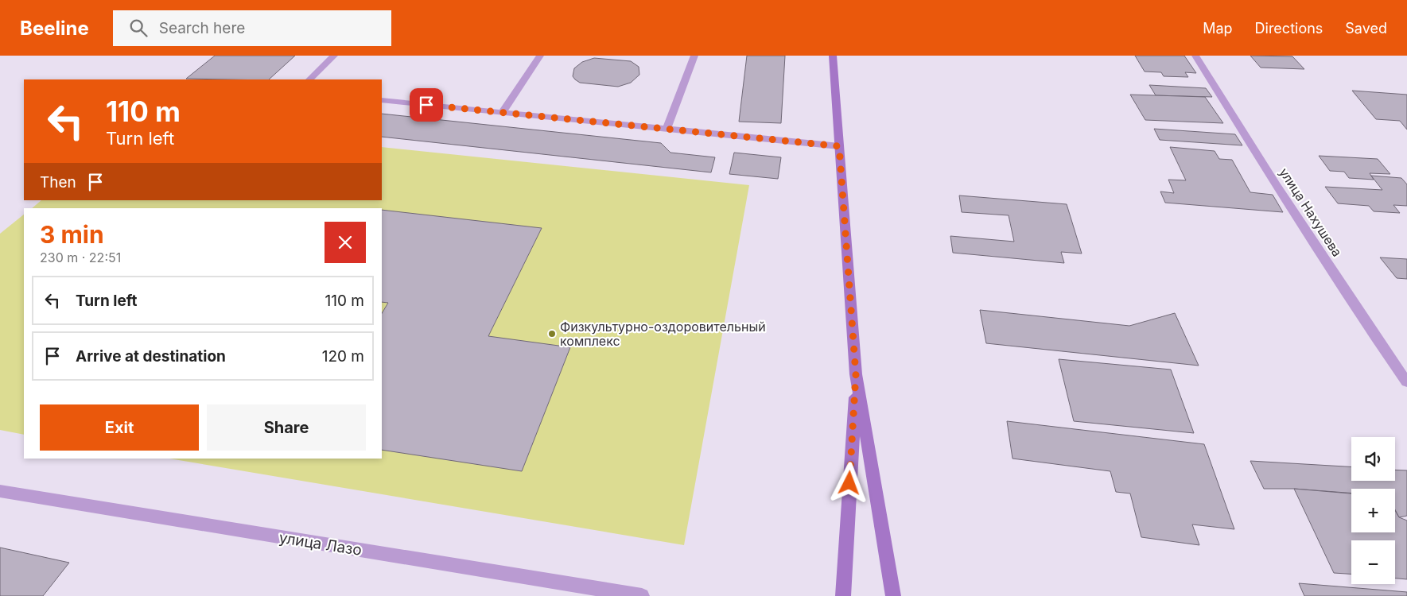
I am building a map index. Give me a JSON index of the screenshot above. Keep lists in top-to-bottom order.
{
  "streets": {
    "street": ["улица Нахушева", "улица Лазо"]
  },
  "places": ["Физкультурно-оздоровительный комплекс"],
  "page": {
    "header": "Beeline",
    "search": "Search here",
    "nav": ["Map", "Directions", "Saved"],
    "turn": ["110 m", "Turn left"],
    "then": "Then",
    "heading": ["3 min", "230 m · 22:51"],
    "list": [
      {
        "name": "Turn left",
        "value": "110 m"
      },
      {
        "name": "Arrive at destination",
        "value": "120 m"
      }
    ],
    "buttons": ["Exit", "Share"],
    "map_buttons": ["+", "−"]
  }
}
